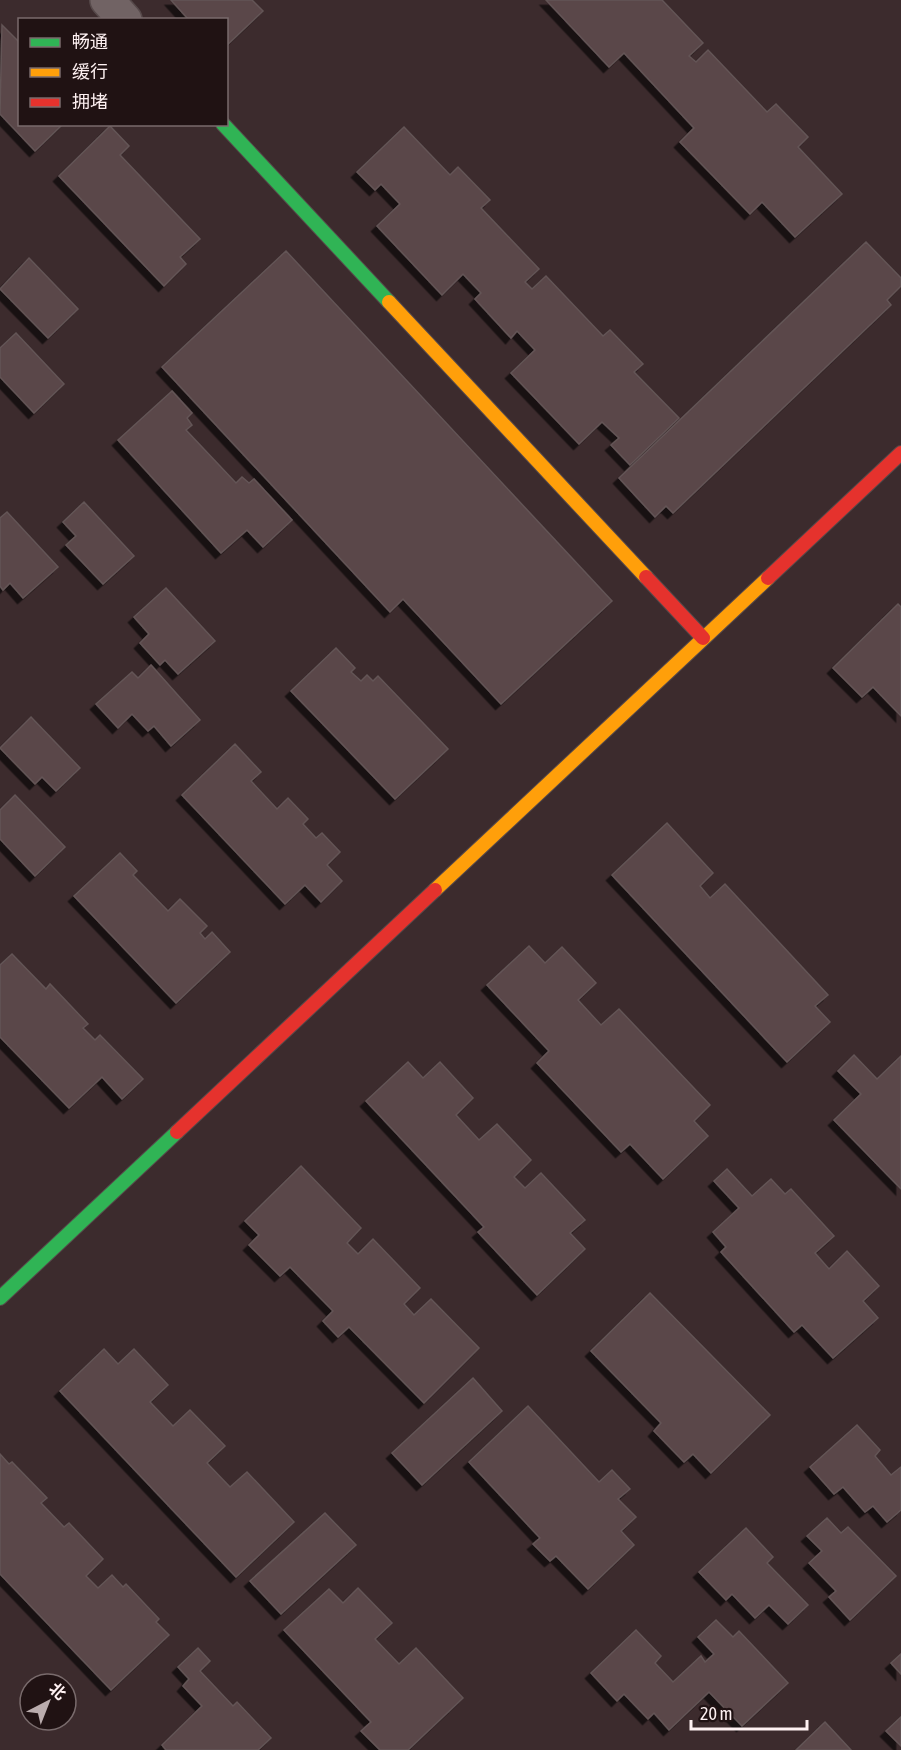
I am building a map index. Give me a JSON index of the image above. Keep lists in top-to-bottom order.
{
  "legend": ["畅通", "缓行", "拥堵"],
  "scale_bar": "20 m",
  "north": "top right"
}
